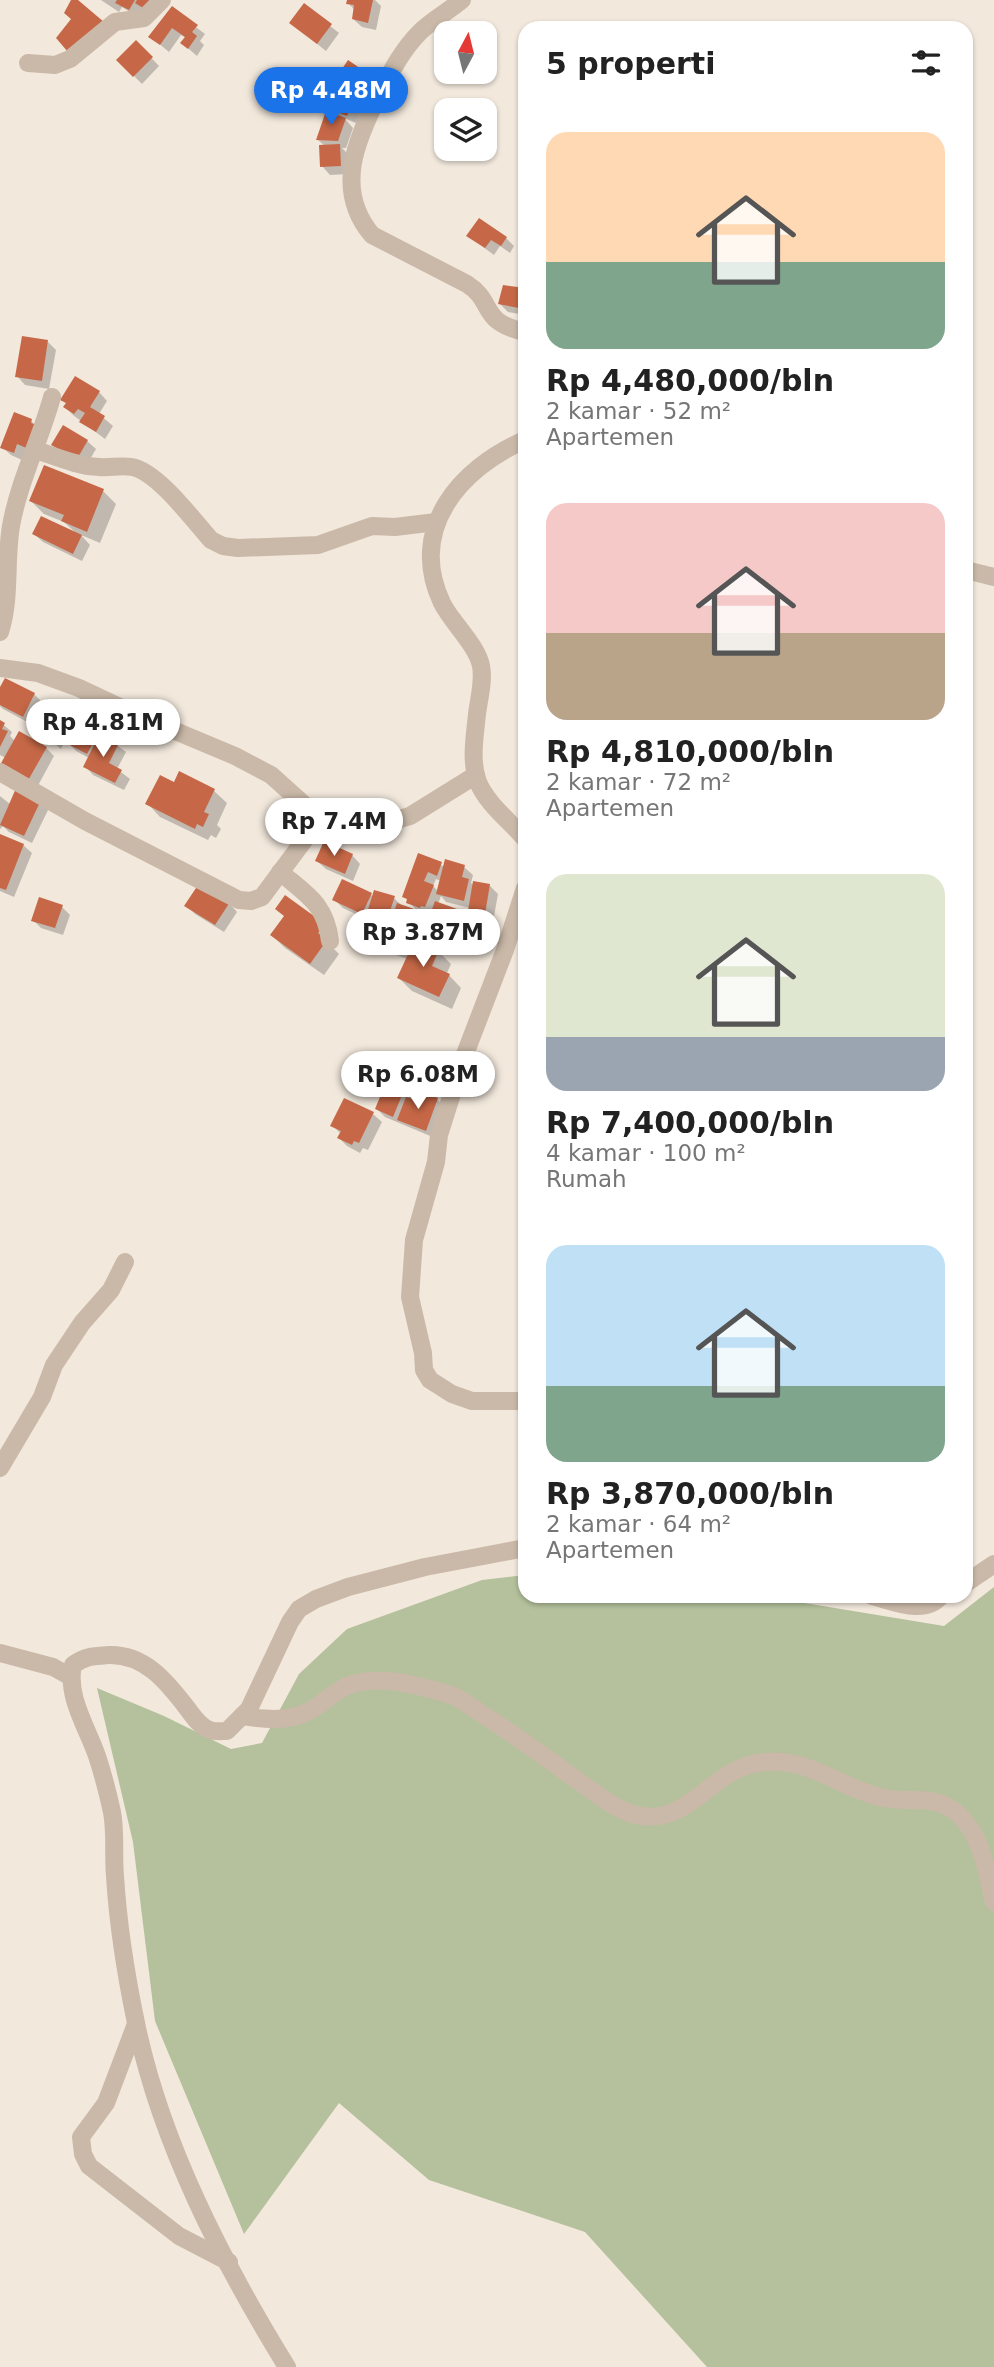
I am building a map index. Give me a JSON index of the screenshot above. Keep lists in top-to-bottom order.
{
  "north": "top",
  "page": {
    "heading": "5 properti",
    "price": [
      "Rp 4.48M",
      "Rp 4.81M",
      "Rp 7.4M",
      "Rp 3.87M",
      "Rp 6.08M"
    ],
    "list": [
      {
        "name": "Rp 4,480,000/bln",
        "note": "2 kamar · 52 m² · Apartemen"
      },
      {
        "name": "Rp 4,810,000/bln",
        "note": "2 kamar · 72 m² · Apartemen"
      },
      {
        "name": "Rp 7,400,000/bln",
        "note": "4 kamar · 100 m² · Rumah"
      },
      {
        "name": "Rp 3,870,000/bln",
        "note": "2 kamar · 64 m² · Apartemen"
      }
    ]
  }
}
